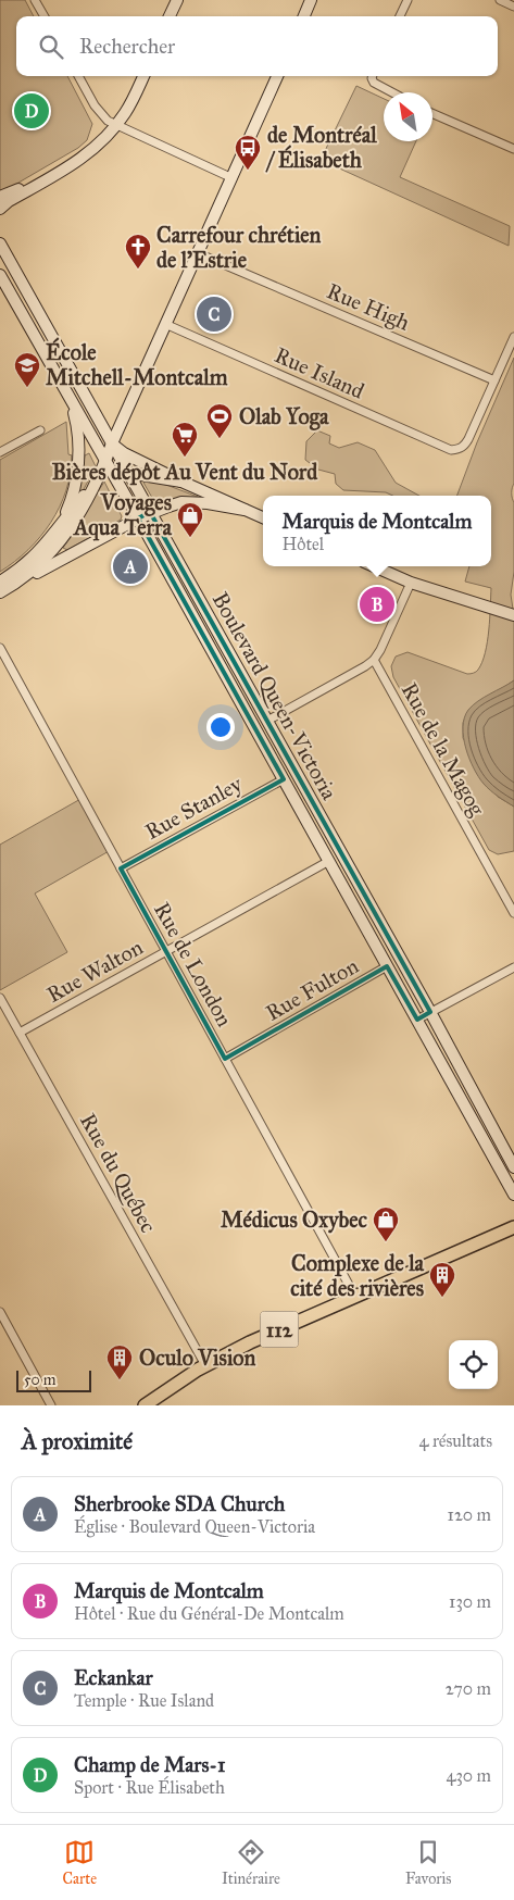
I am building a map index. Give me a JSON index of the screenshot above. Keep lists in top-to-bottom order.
{
  "streets": {
    "main road": ["112"],
    "street": [
      "Rue High",
      "Rue Island",
      "Boulevard Queen-Victoria",
      "Rue de la Magog",
      "Rue Stanley",
      "Rue de London",
      "Rue Walton",
      "Rue Fulton",
      "Rue du Québec"
    ]
  },
  "crossings": [
    ["Rue High", "Rue Island"],
    ["Boulevard Queen-Victoria", "Rue Stanley"],
    ["Boulevard Queen-Victoria", "Rue Walton"],
    ["Boulevard Queen-Victoria", "Rue Fulton"],
    ["Rue Stanley", "Rue de London"],
    ["Rue de London", "Rue Walton"],
    ["Rue de London", "Rue Fulton"],
    ["Rue de London", "112"],
    ["Rue Walton", "Rue du Québec"],
    ["Rue du Québec", "112"]
  ],
  "places": {
    "bus stop": ["de Montréal / Élisabeth"],
    "church": ["Carrefour chrétien de l'Estrie"],
    "school or university": ["École Mitchell-Montcalm"],
    "sports": ["Olab Yoga"],
    "supermarket": ["Bières dépôt Au Vent du Nord"],
    "shop": ["Voyages Aqua Terra", "Médicus Oxybec"],
    "building": ["Complexe de la cité des rivières", "Oculo Vision"]
  },
  "scale_bar": "50 m",
  "north": "top left",
  "page": {
    "search": "Rechercher",
    "pins": [
      "D",
      "C",
      "A",
      "B"
    ],
    "popup": ["Marquis de Montcalm", "Hôtel"],
    "scale": "50 m",
    "heading": ["À proximité", "4 résultats"],
    "list": [
      {
        "mark": "A",
        "name": "Sherbrooke SDA Church",
        "note": "Église · Boulevard Queen-Victoria",
        "value": "120 m"
      },
      {
        "mark": "B",
        "name": "Marquis de Montcalm",
        "note": "Hôtel · Rue du Général-De Montcalm",
        "value": "130 m"
      },
      {
        "mark": "C",
        "name": "Eckankar",
        "note": "Temple · Rue Island",
        "value": "270 m"
      },
      {
        "mark": "D",
        "name": "Champ de Mars-1",
        "note": "Sport · Rue Élisabeth",
        "value": "430 m"
      }
    ],
    "nav": ["Carte", "Itinéraire", "Favoris"]
  }
}
